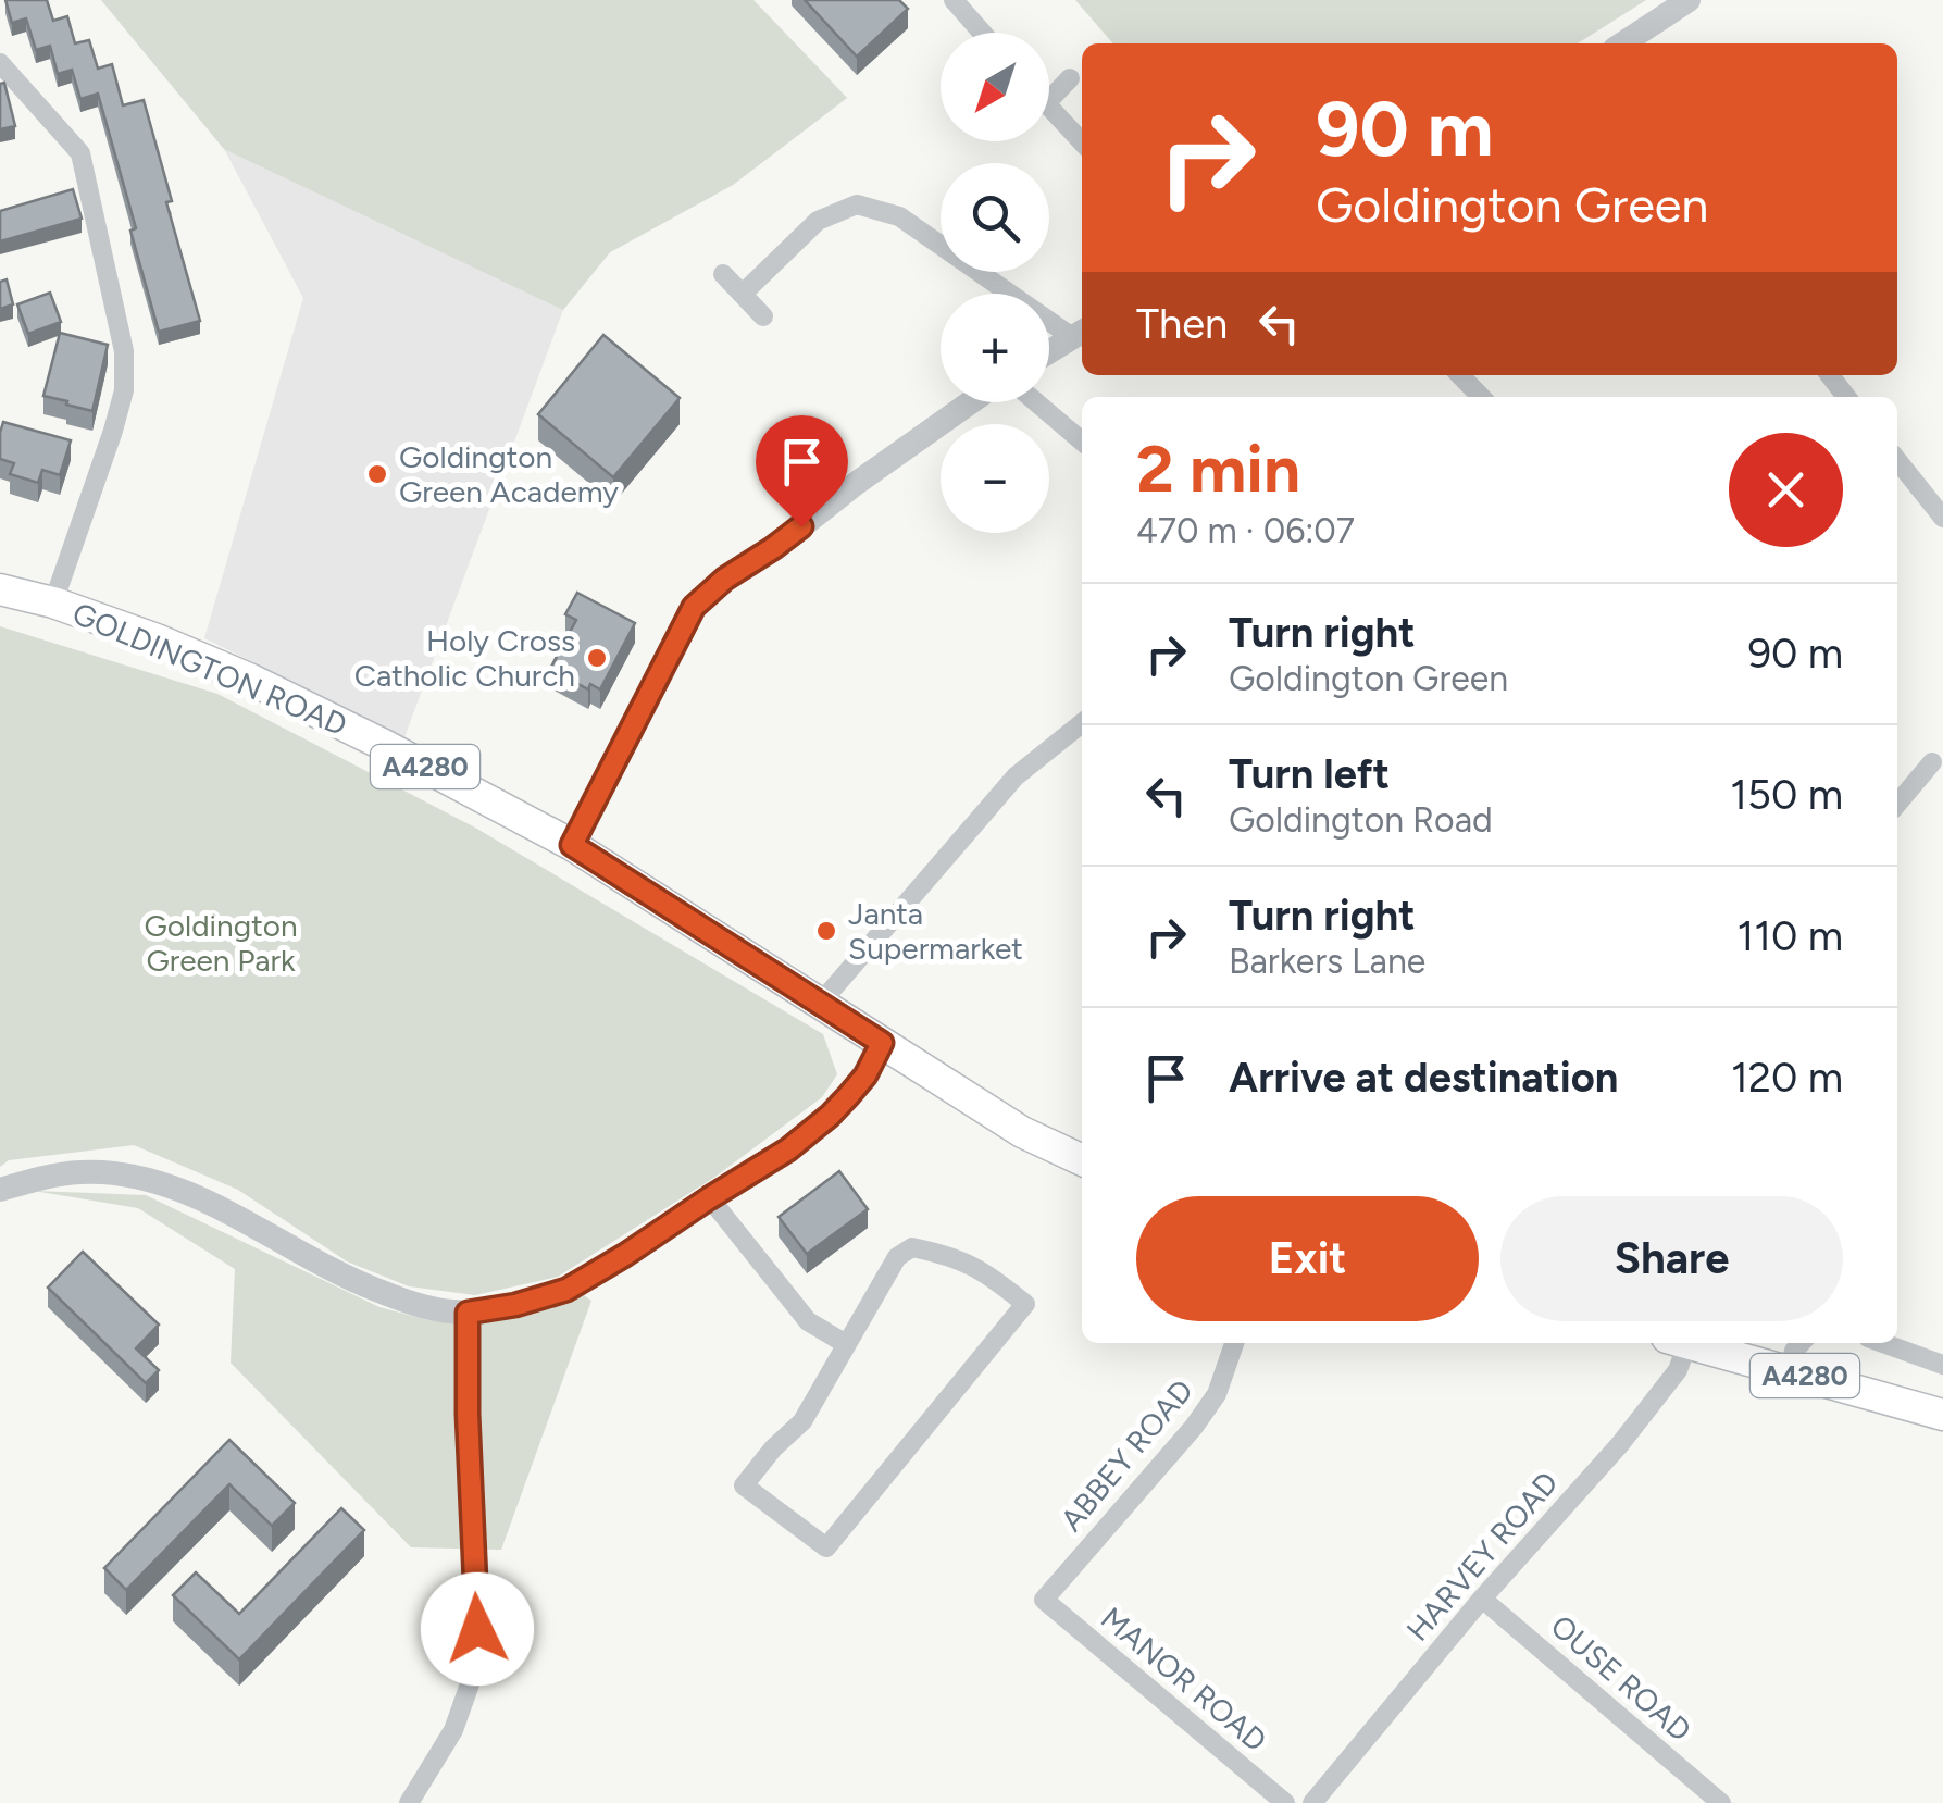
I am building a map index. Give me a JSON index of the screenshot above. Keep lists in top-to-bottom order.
{
  "streets": {
    "main road": ["GOLDINGTON ROAD", "A4280"],
    "street": [
      "ABBEY ROAD",
      "HARVEY ROAD",
      "OUSE ROAD",
      "MANOR ROAD"
    ]
  },
  "crossings": [
    ["ABBEY ROAD", "MANOR ROAD"],
    ["HARVEY ROAD", "OUSE ROAD"]
  ],
  "parks": ["Goldington Green Park"],
  "places": ["Goldington Green Academy", "Holy Cross Catholic Church", "Janta Supermarket"],
  "north": "bottom left",
  "page": {
    "map_buttons": ["+", "−"],
    "turn": ["90 m", "Goldington Green"],
    "then": "Then",
    "heading": ["2 min", "470 m · 06:07"],
    "list": [
      {
        "name": "Turn right",
        "note": "Goldington Green",
        "value": "90 m"
      },
      {
        "name": "Turn left",
        "note": "Goldington Road",
        "value": "150 m"
      },
      {
        "name": "Turn right",
        "note": "Barkers Lane",
        "value": "110 m"
      },
      {
        "name": "Arrive at destination",
        "value": "120 m"
      }
    ],
    "buttons": ["Exit", "Share"]
  }
}
